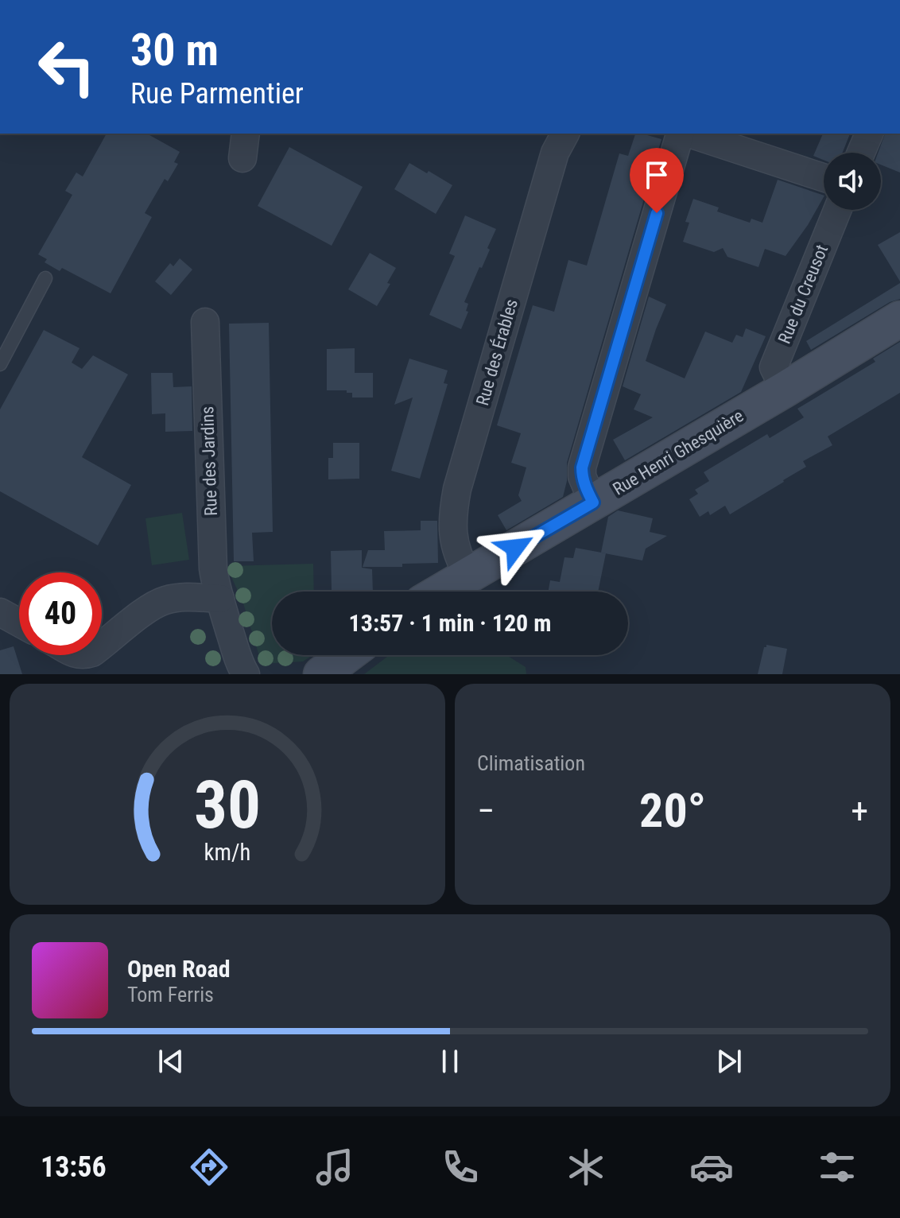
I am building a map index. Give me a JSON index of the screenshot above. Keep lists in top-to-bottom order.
{
  "streets": {
    "street": [
      "Rue du Creusot",
      "Rue des Érables",
      "Rue Henri Ghesquière",
      "Rue des Jardins"
    ]
  },
  "crossings": [
    ["Rue du Creusot", "Rue Henri Ghesquière"],
    ["Rue des Érables", "Rue Henri Ghesquière"]
  ],
  "page": {
    "turn": ["30 m", "Rue Parmentier"],
    "limit": "40",
    "trip": "13:57 · 1 min · 120 m",
    "tile": "Climatisation",
    "heat": ["−", "20°", "+"],
    "song": ["Open Road", "Tom Ferris"],
    "tabs": "13:56",
    "gauge": ["30", "km/h"]
  }
}
